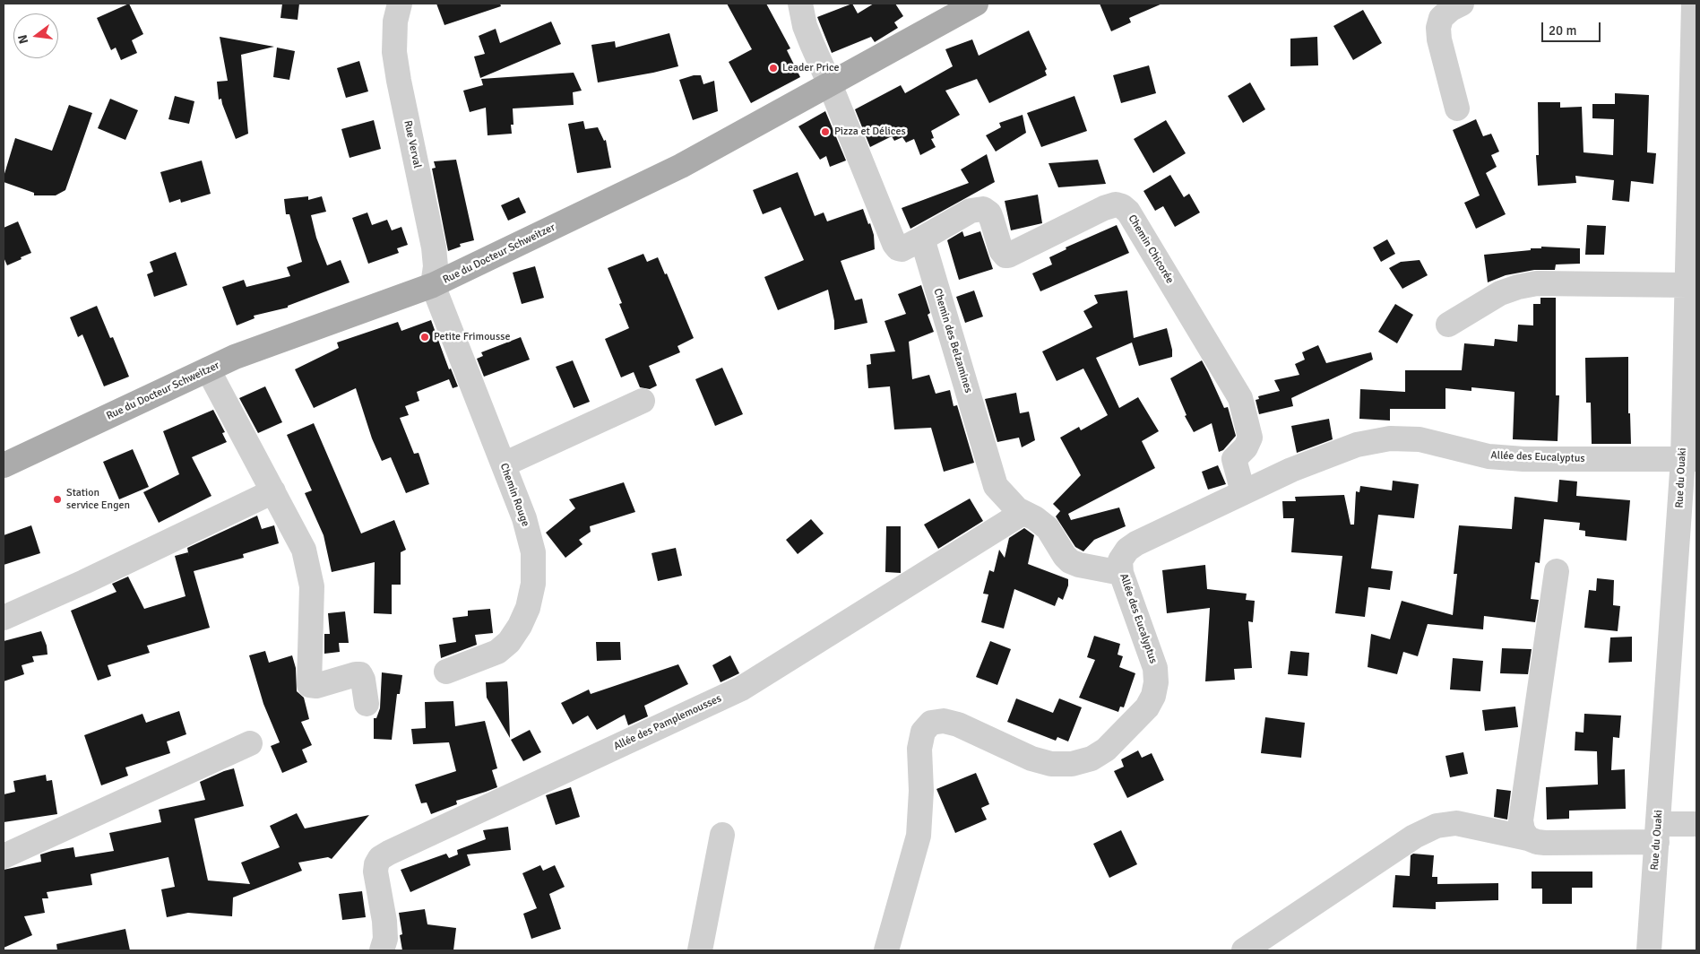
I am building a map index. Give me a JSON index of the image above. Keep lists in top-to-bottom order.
{
  "streets": {
    "main road": ["Rue du Docteur Schweitzer"],
    "street": [
      "Rue Verval",
      "Chemin Chicorée",
      "Chemin des Belzamines",
      "Allée des Eucalyptus",
      "Rue du Ouaki",
      "Chemin Rouge",
      "Allée des Pamplemousses"
    ]
  },
  "crossings": [
    ["Rue Verval", "Rue du Docteur Schweitzer"],
    ["Rue Verval", "Chemin Rouge"],
    ["Chemin Chicorée", "Chemin des Belzamines"],
    ["Chemin Chicorée", "Allée des Eucalyptus"],
    ["Rue du Docteur Schweitzer", "Chemin Rouge"],
    ["Chemin des Belzamines", "Allée des Eucalyptus"],
    ["Chemin des Belzamines", "Allée des Pamplemousses"],
    ["Allée des Eucalyptus", "Rue du Ouaki"]
  ],
  "places": [
    "Leader Price",
    "Pizza et Délices",
    "Petite Frimousse",
    "Station service Engen"
  ],
  "scale_bar": "20 m",
  "north": "left"
}
